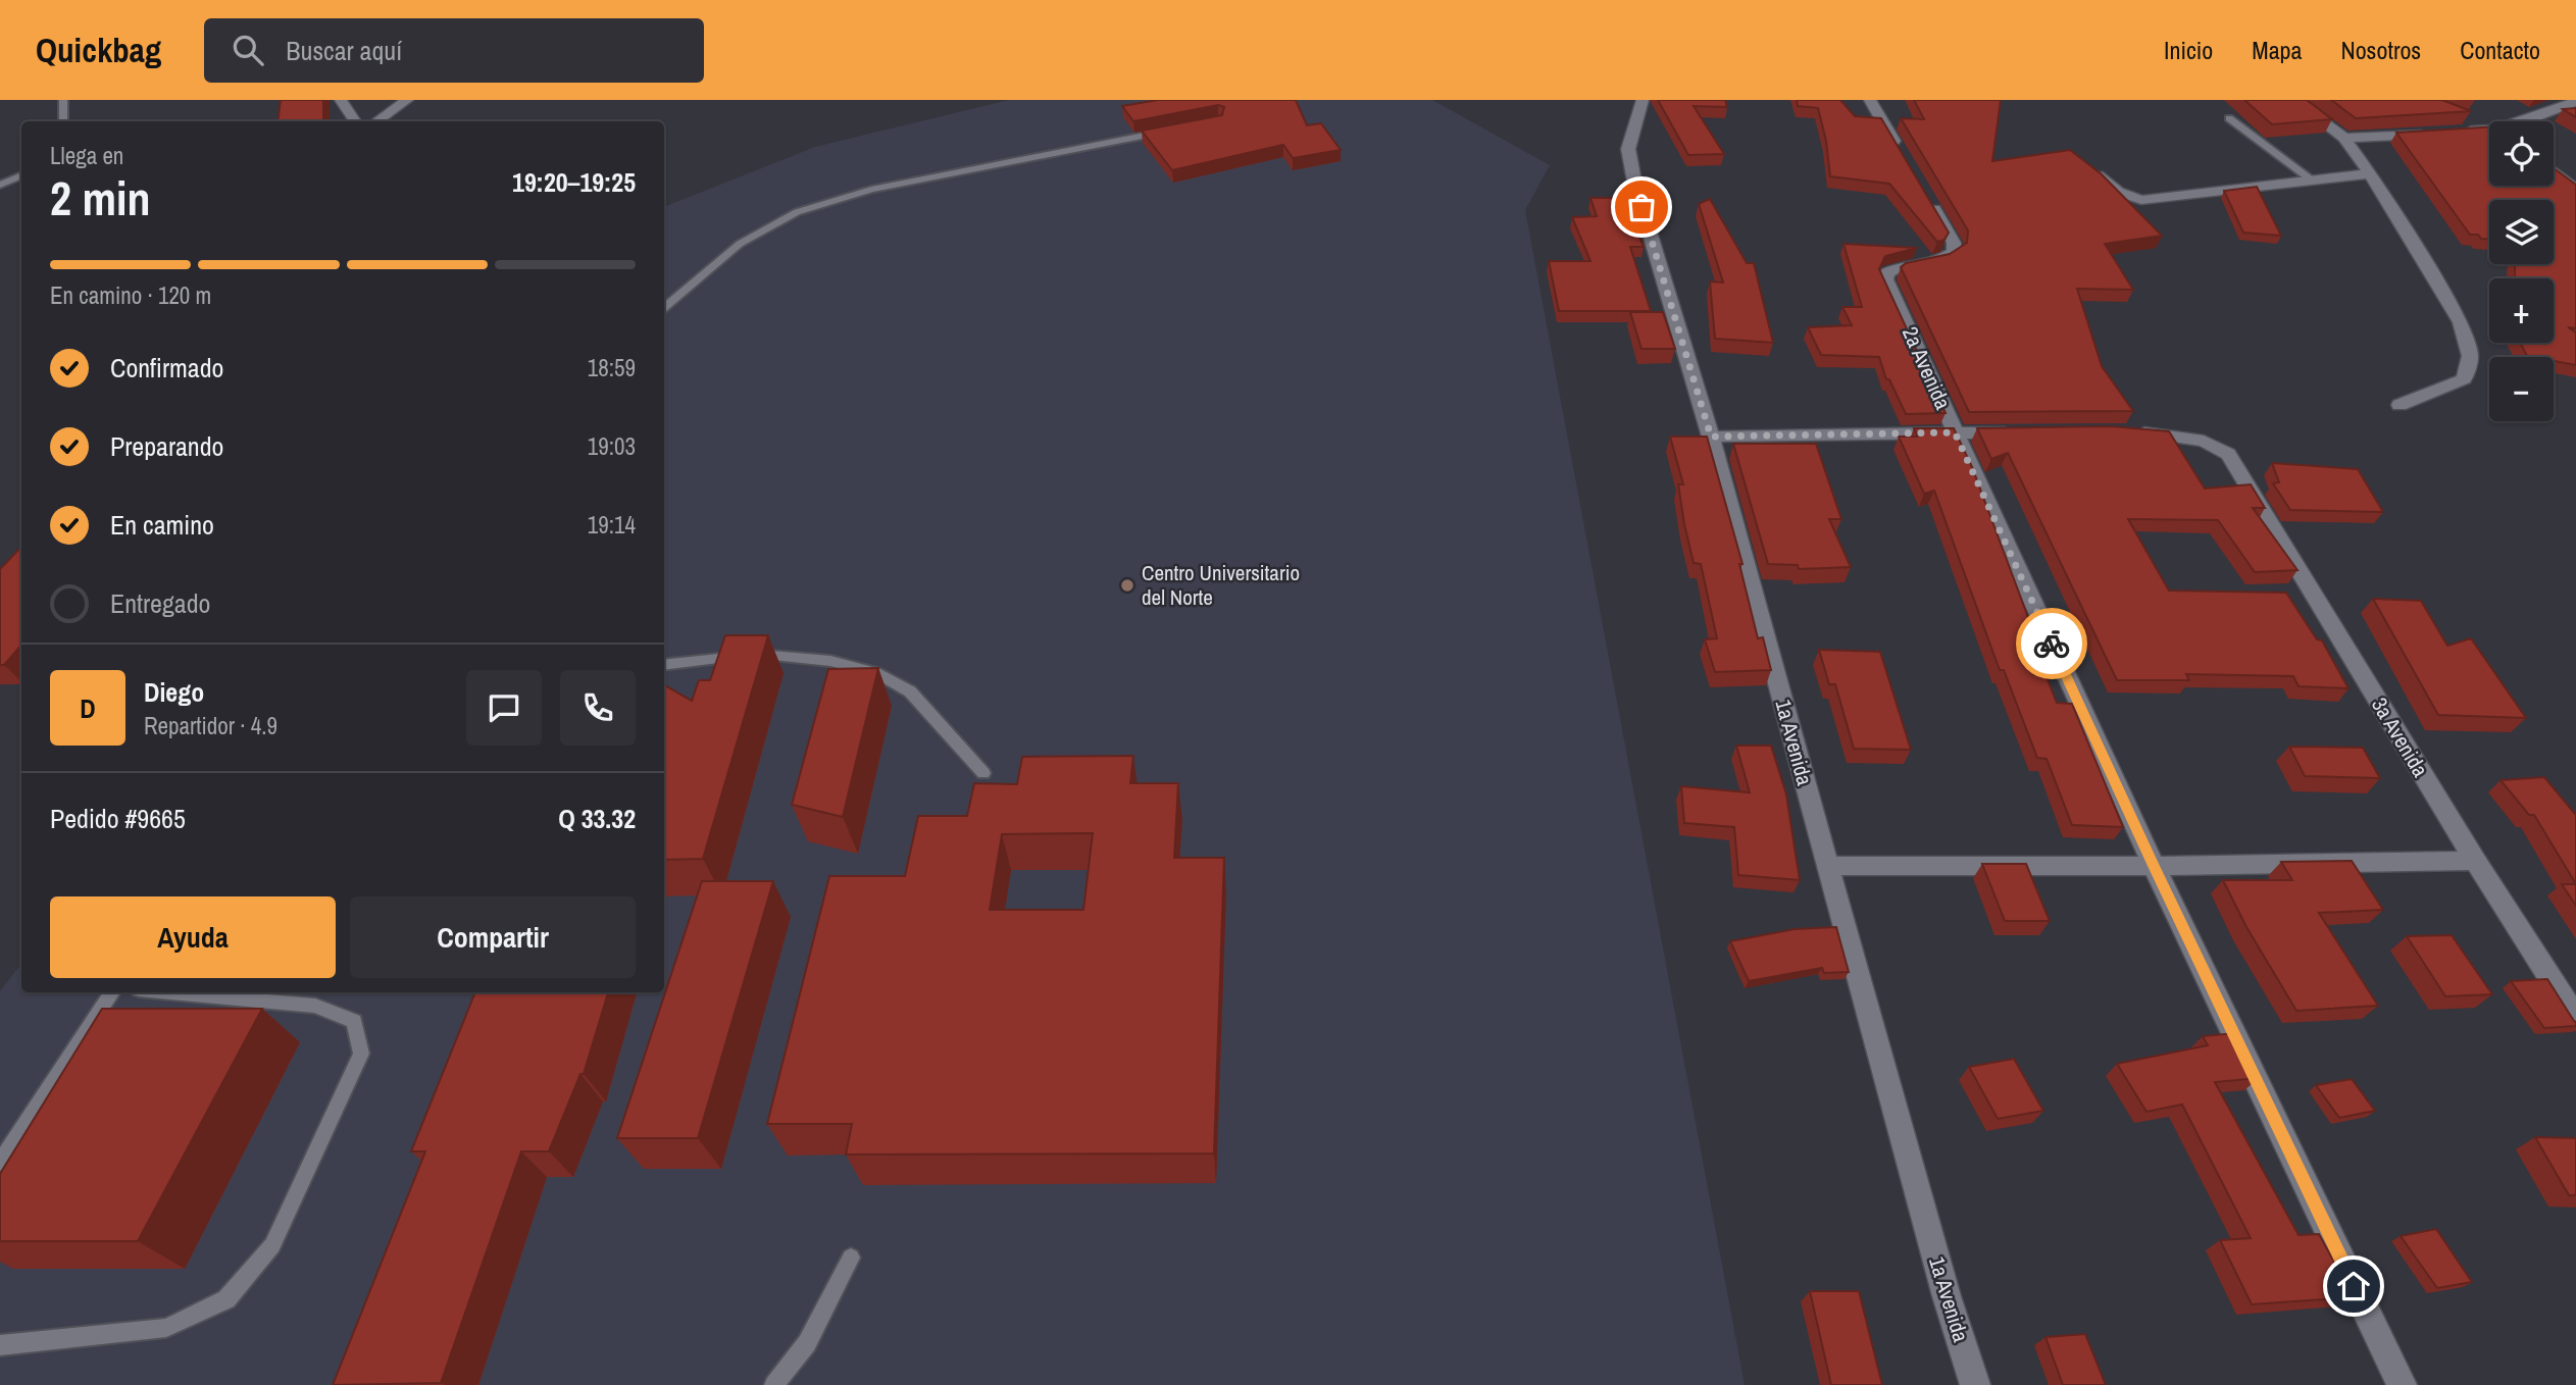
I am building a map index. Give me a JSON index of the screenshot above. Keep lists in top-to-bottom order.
{
  "streets": {
    "street": ["2a Avenida", "3a Avenida", "1a Avenida"]
  },
  "places": ["Centro Universitario del Norte"],
  "page": {
    "header": "Quickbag",
    "search": "Buscar aquí",
    "nav": [
      "Inicio",
      "Mapa",
      "Nosotros",
      "Contacto"
    ],
    "map_buttons": ["+", "−"],
    "heading": ["2 min", "Llega en", "19:20–19:25"],
    "panel": [
      "Diego",
      "Repartidor · 4.9",
      "Pedido #9665",
      "Q 33.32"
    ],
    "bar": "En camino · 120 m",
    "list": [
      ["Confirmado", "18:59"],
      ["Preparando", "19:03"],
      ["En camino", "19:14"],
      "Entregado"
    ],
    "round": "D",
    "buttons": ["Ayuda", "Compartir"]
  }
}
